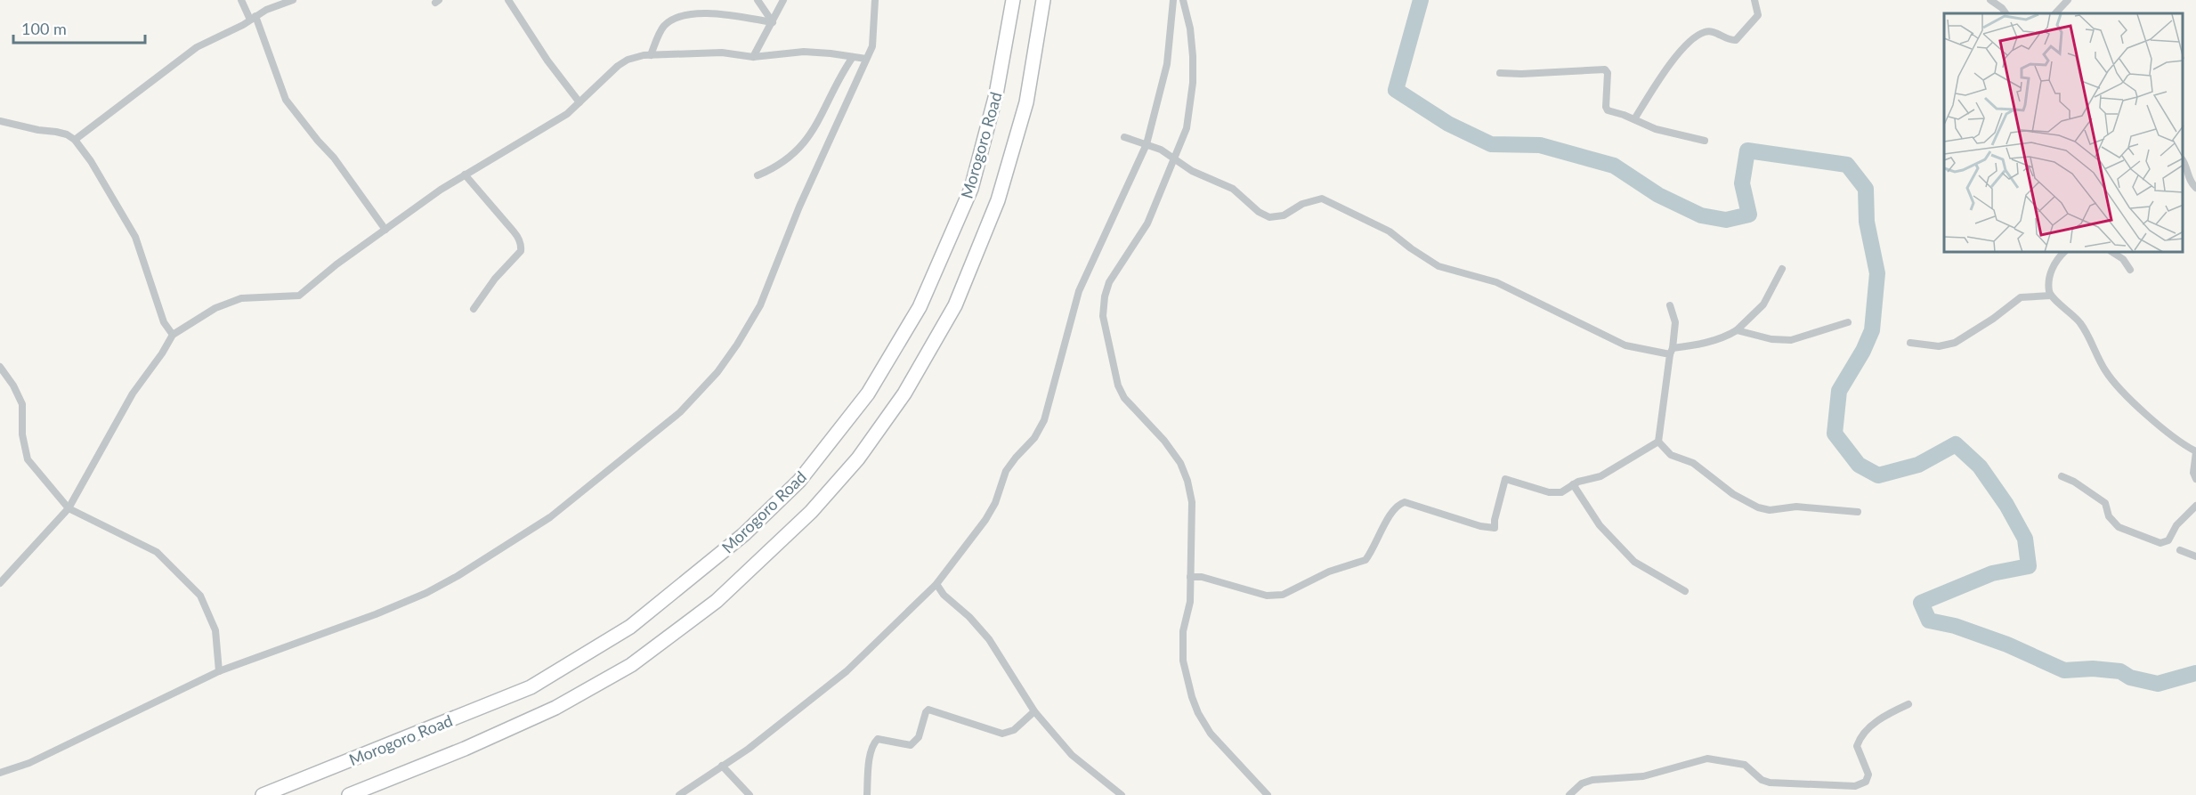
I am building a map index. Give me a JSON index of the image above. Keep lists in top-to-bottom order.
{
  "streets": {
    "highway": ["Morogoro Road"]
  },
  "scale_bar": "100 m"
}
